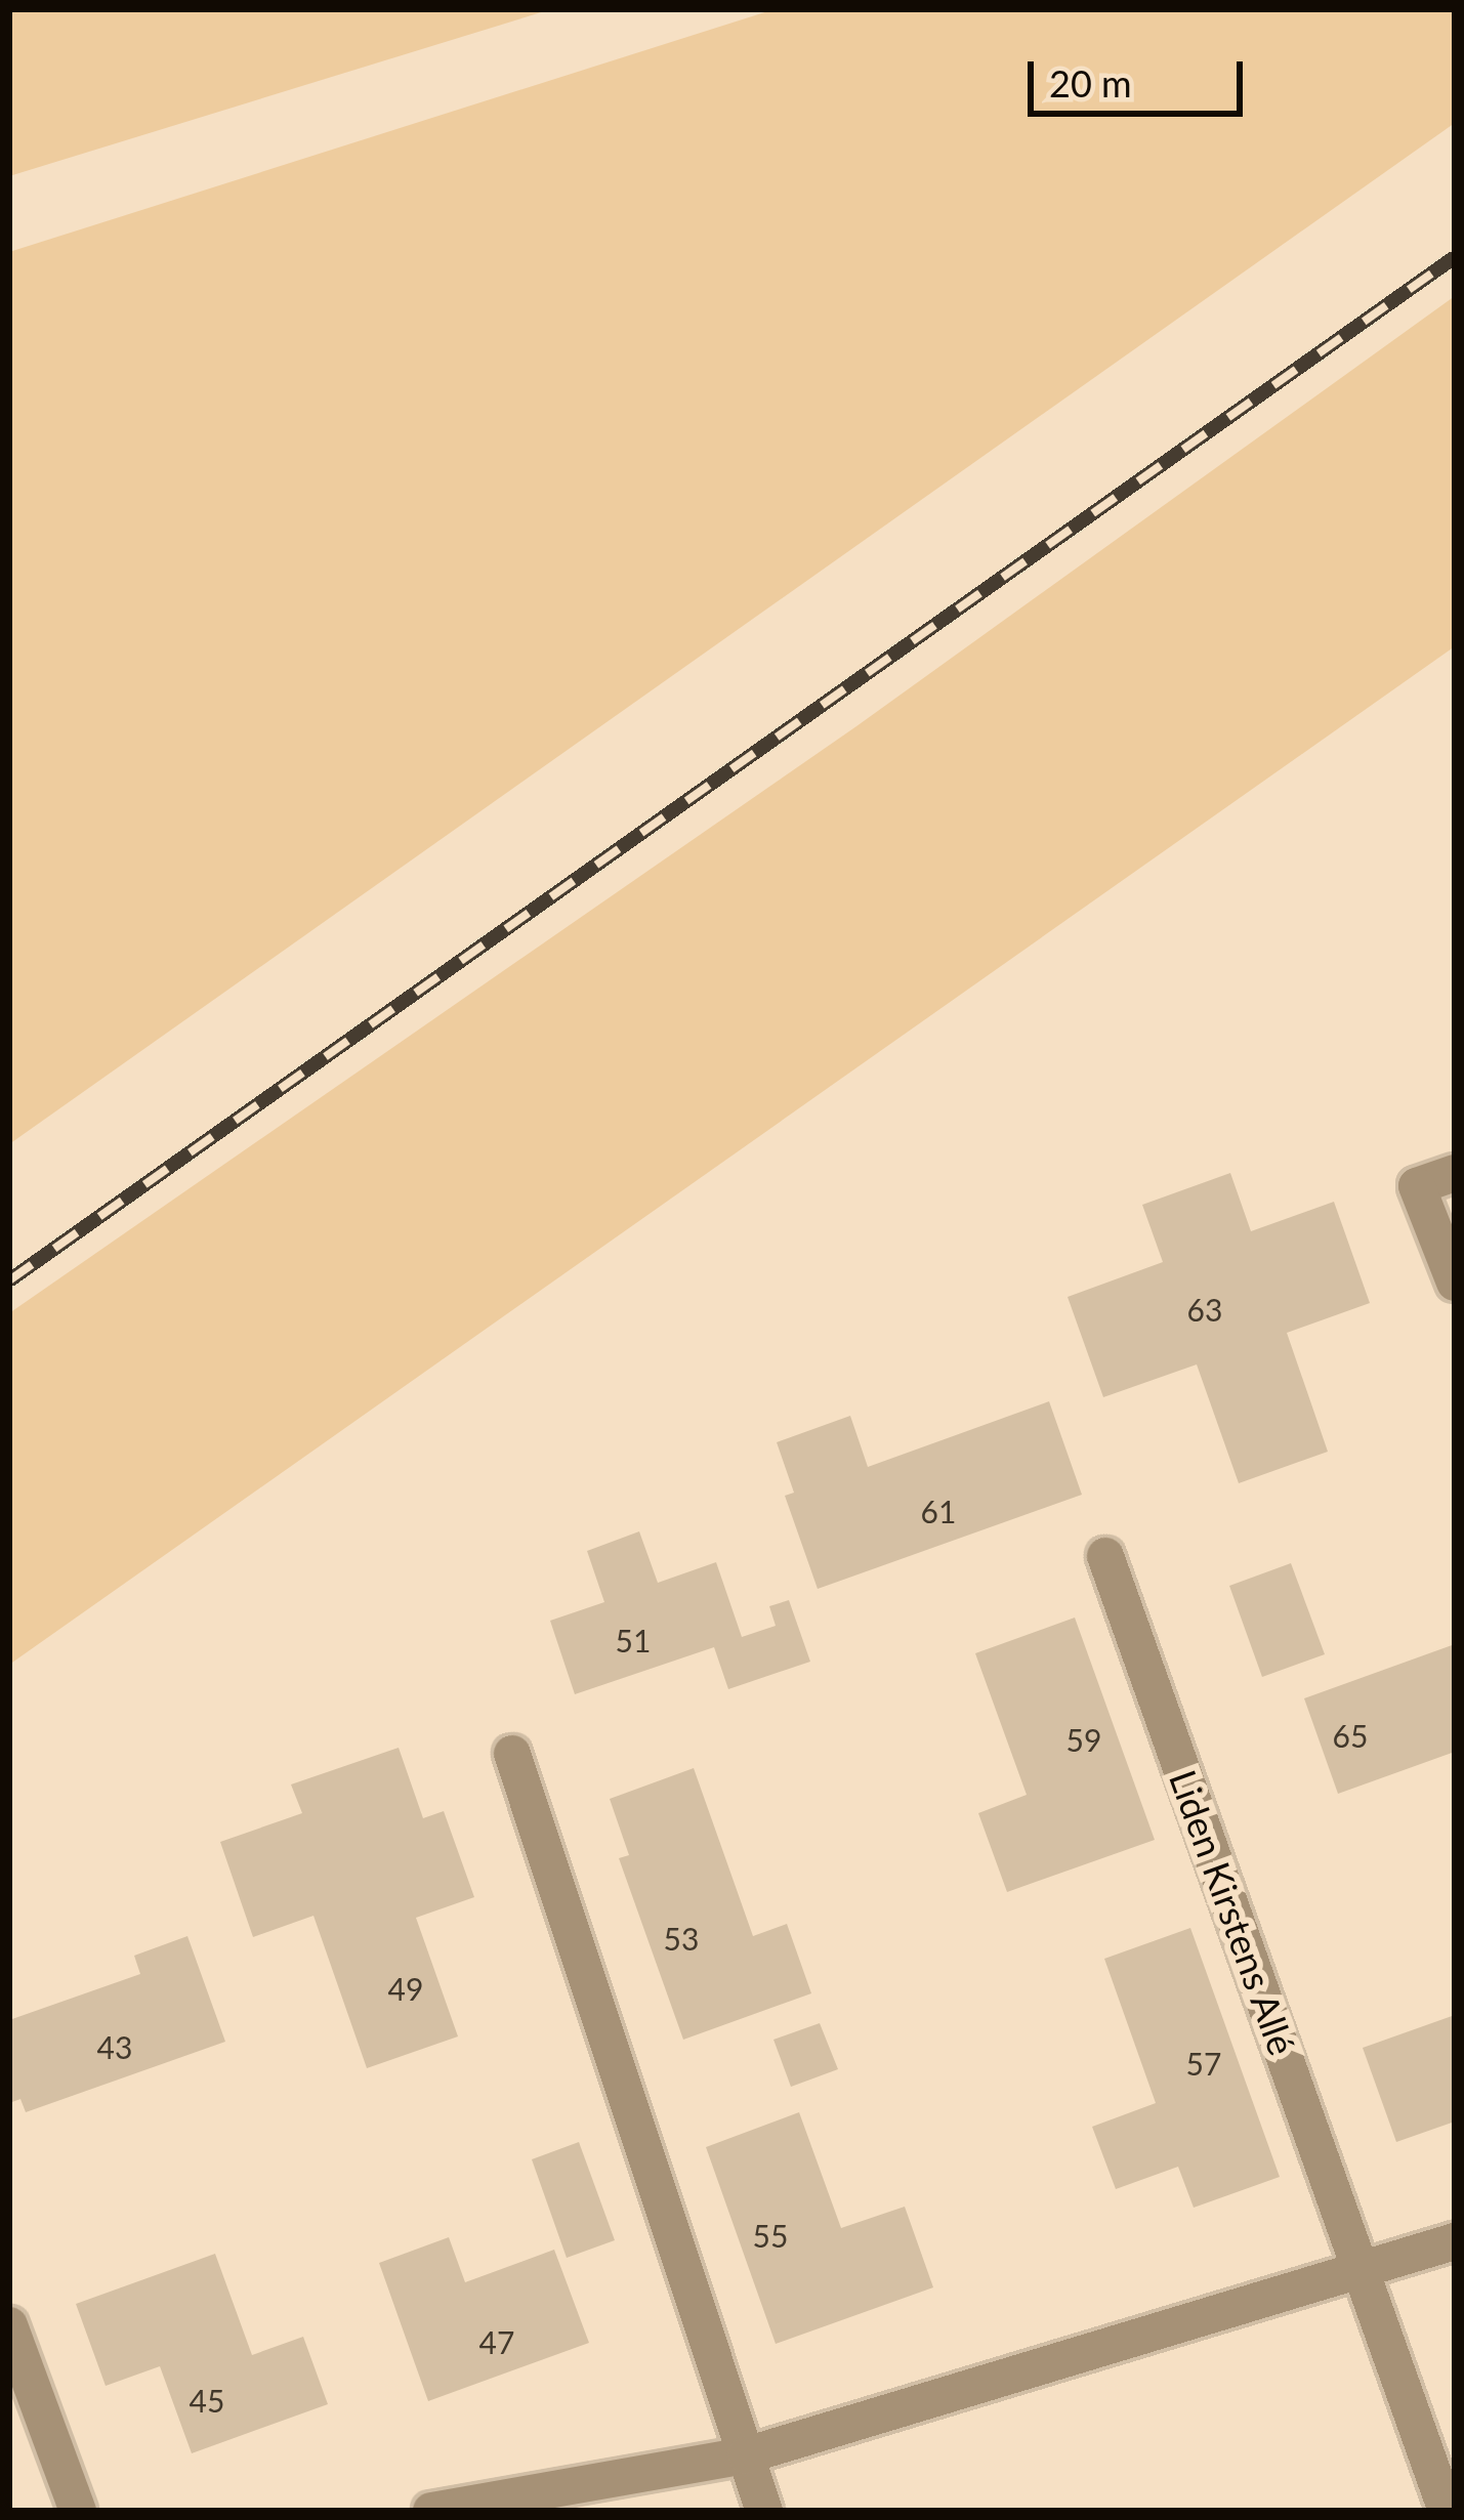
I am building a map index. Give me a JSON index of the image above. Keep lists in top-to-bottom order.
{
  "streets": {
    "street": ["Liden Kirstens Allé"]
  },
  "house_numbers": [
    "63",
    "61",
    "51",
    "65",
    "59",
    "53",
    "49",
    "43",
    "57",
    "55",
    "47",
    "45"
  ],
  "scale_bar": "20 m"
}
